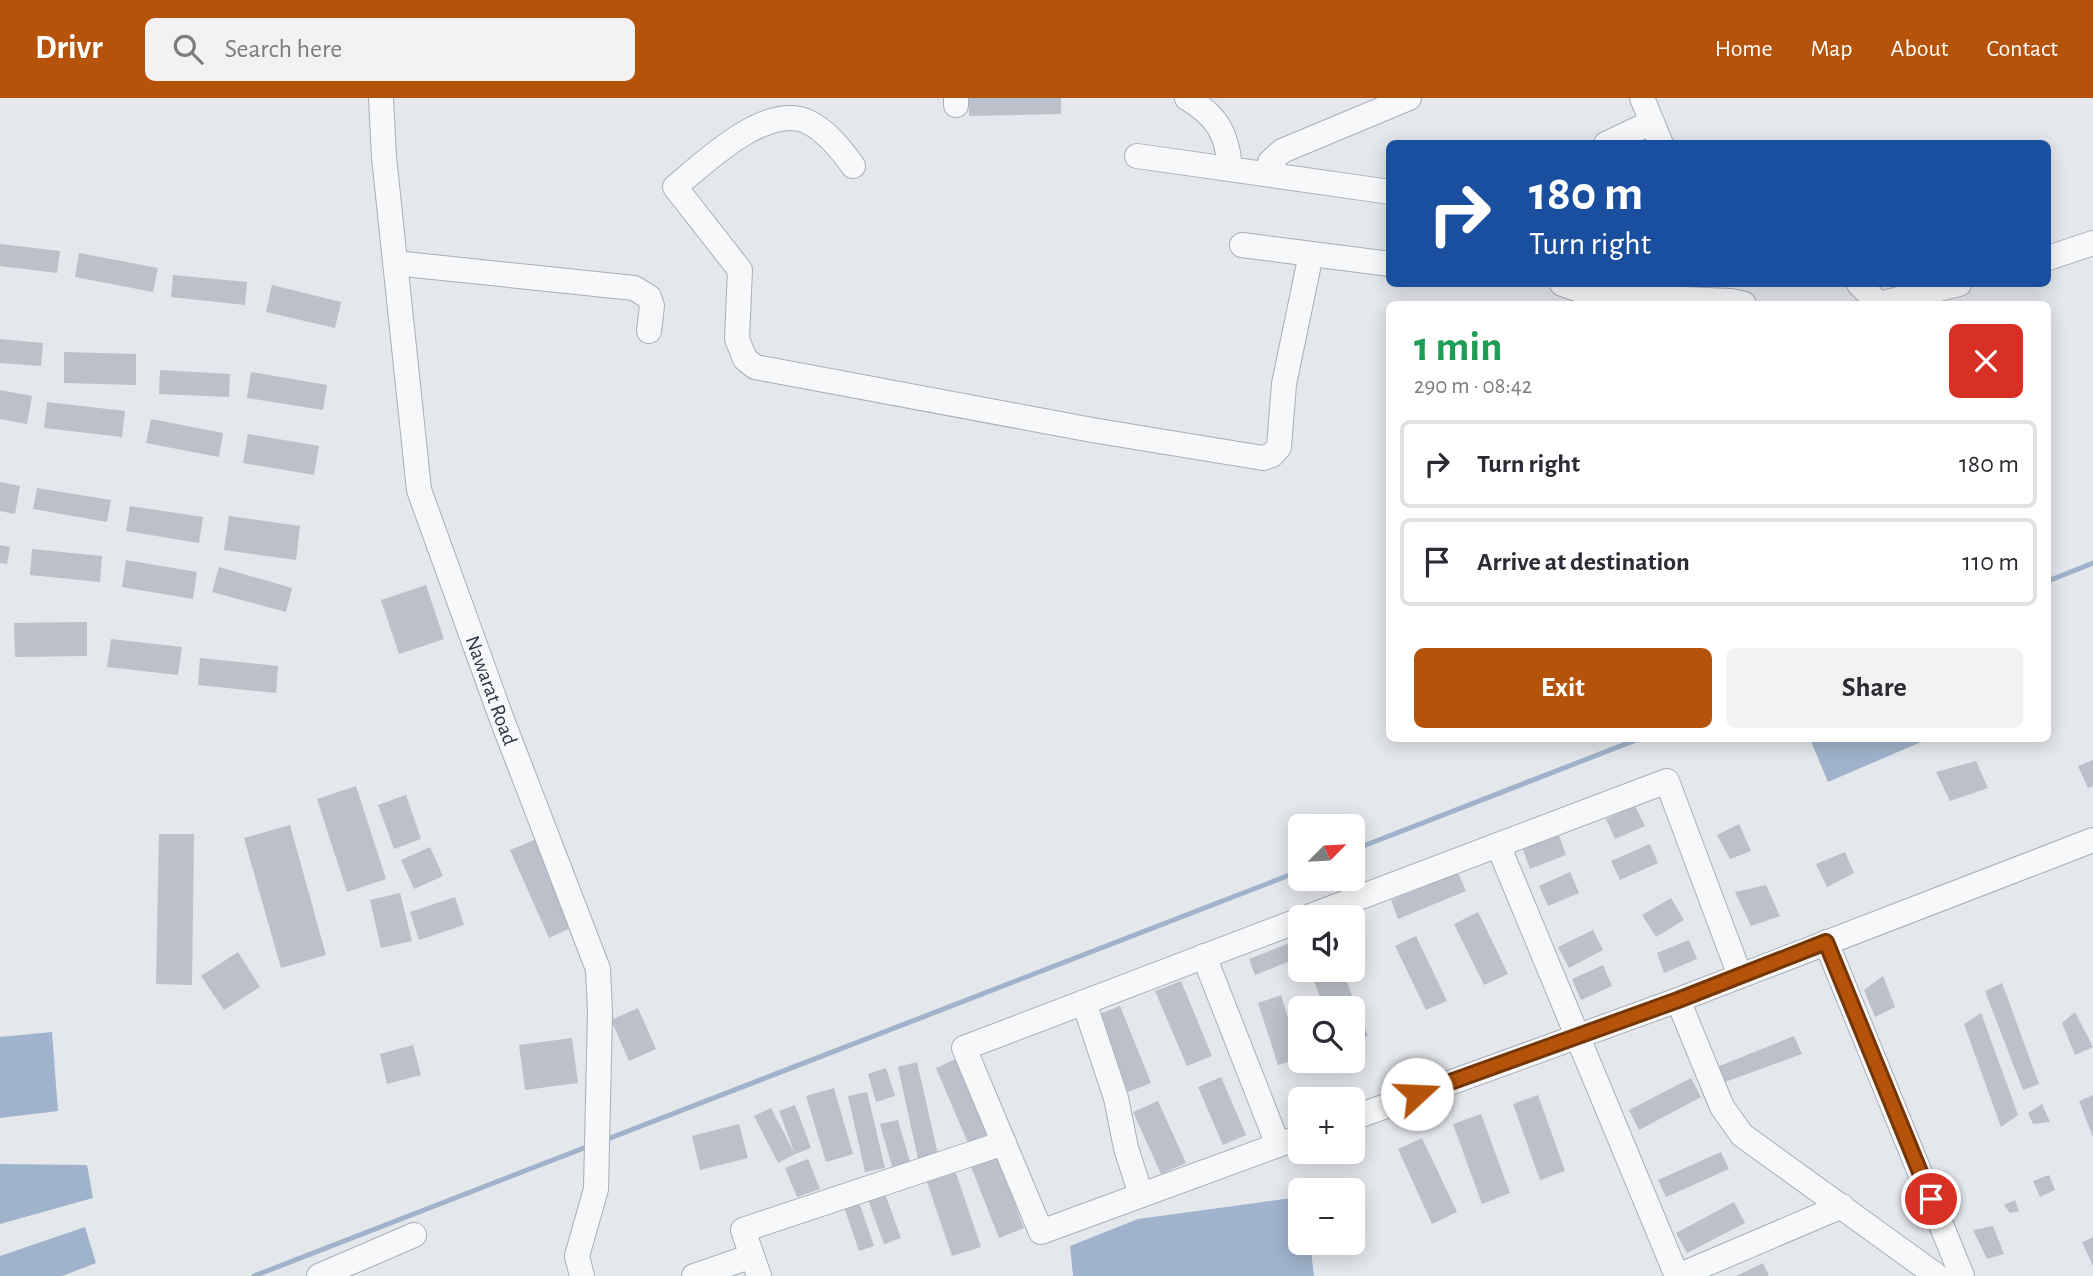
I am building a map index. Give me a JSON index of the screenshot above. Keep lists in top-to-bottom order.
{
  "streets": {
    "street": ["Nawarat Road"]
  },
  "north": "top right",
  "page": {
    "header": "Drivr",
    "search": "Search here",
    "nav": [
      "Home",
      "Map",
      "About",
      "Contact"
    ],
    "turn": ["180 m", "Turn right"],
    "heading": ["1 min", "290 m · 08:42"],
    "list": [
      {
        "name": "Turn right",
        "value": "180 m"
      },
      {
        "name": "Arrive at destination",
        "value": "110 m"
      }
    ],
    "buttons": ["Exit", "Share"],
    "map_buttons": ["+", "−"]
  }
}
